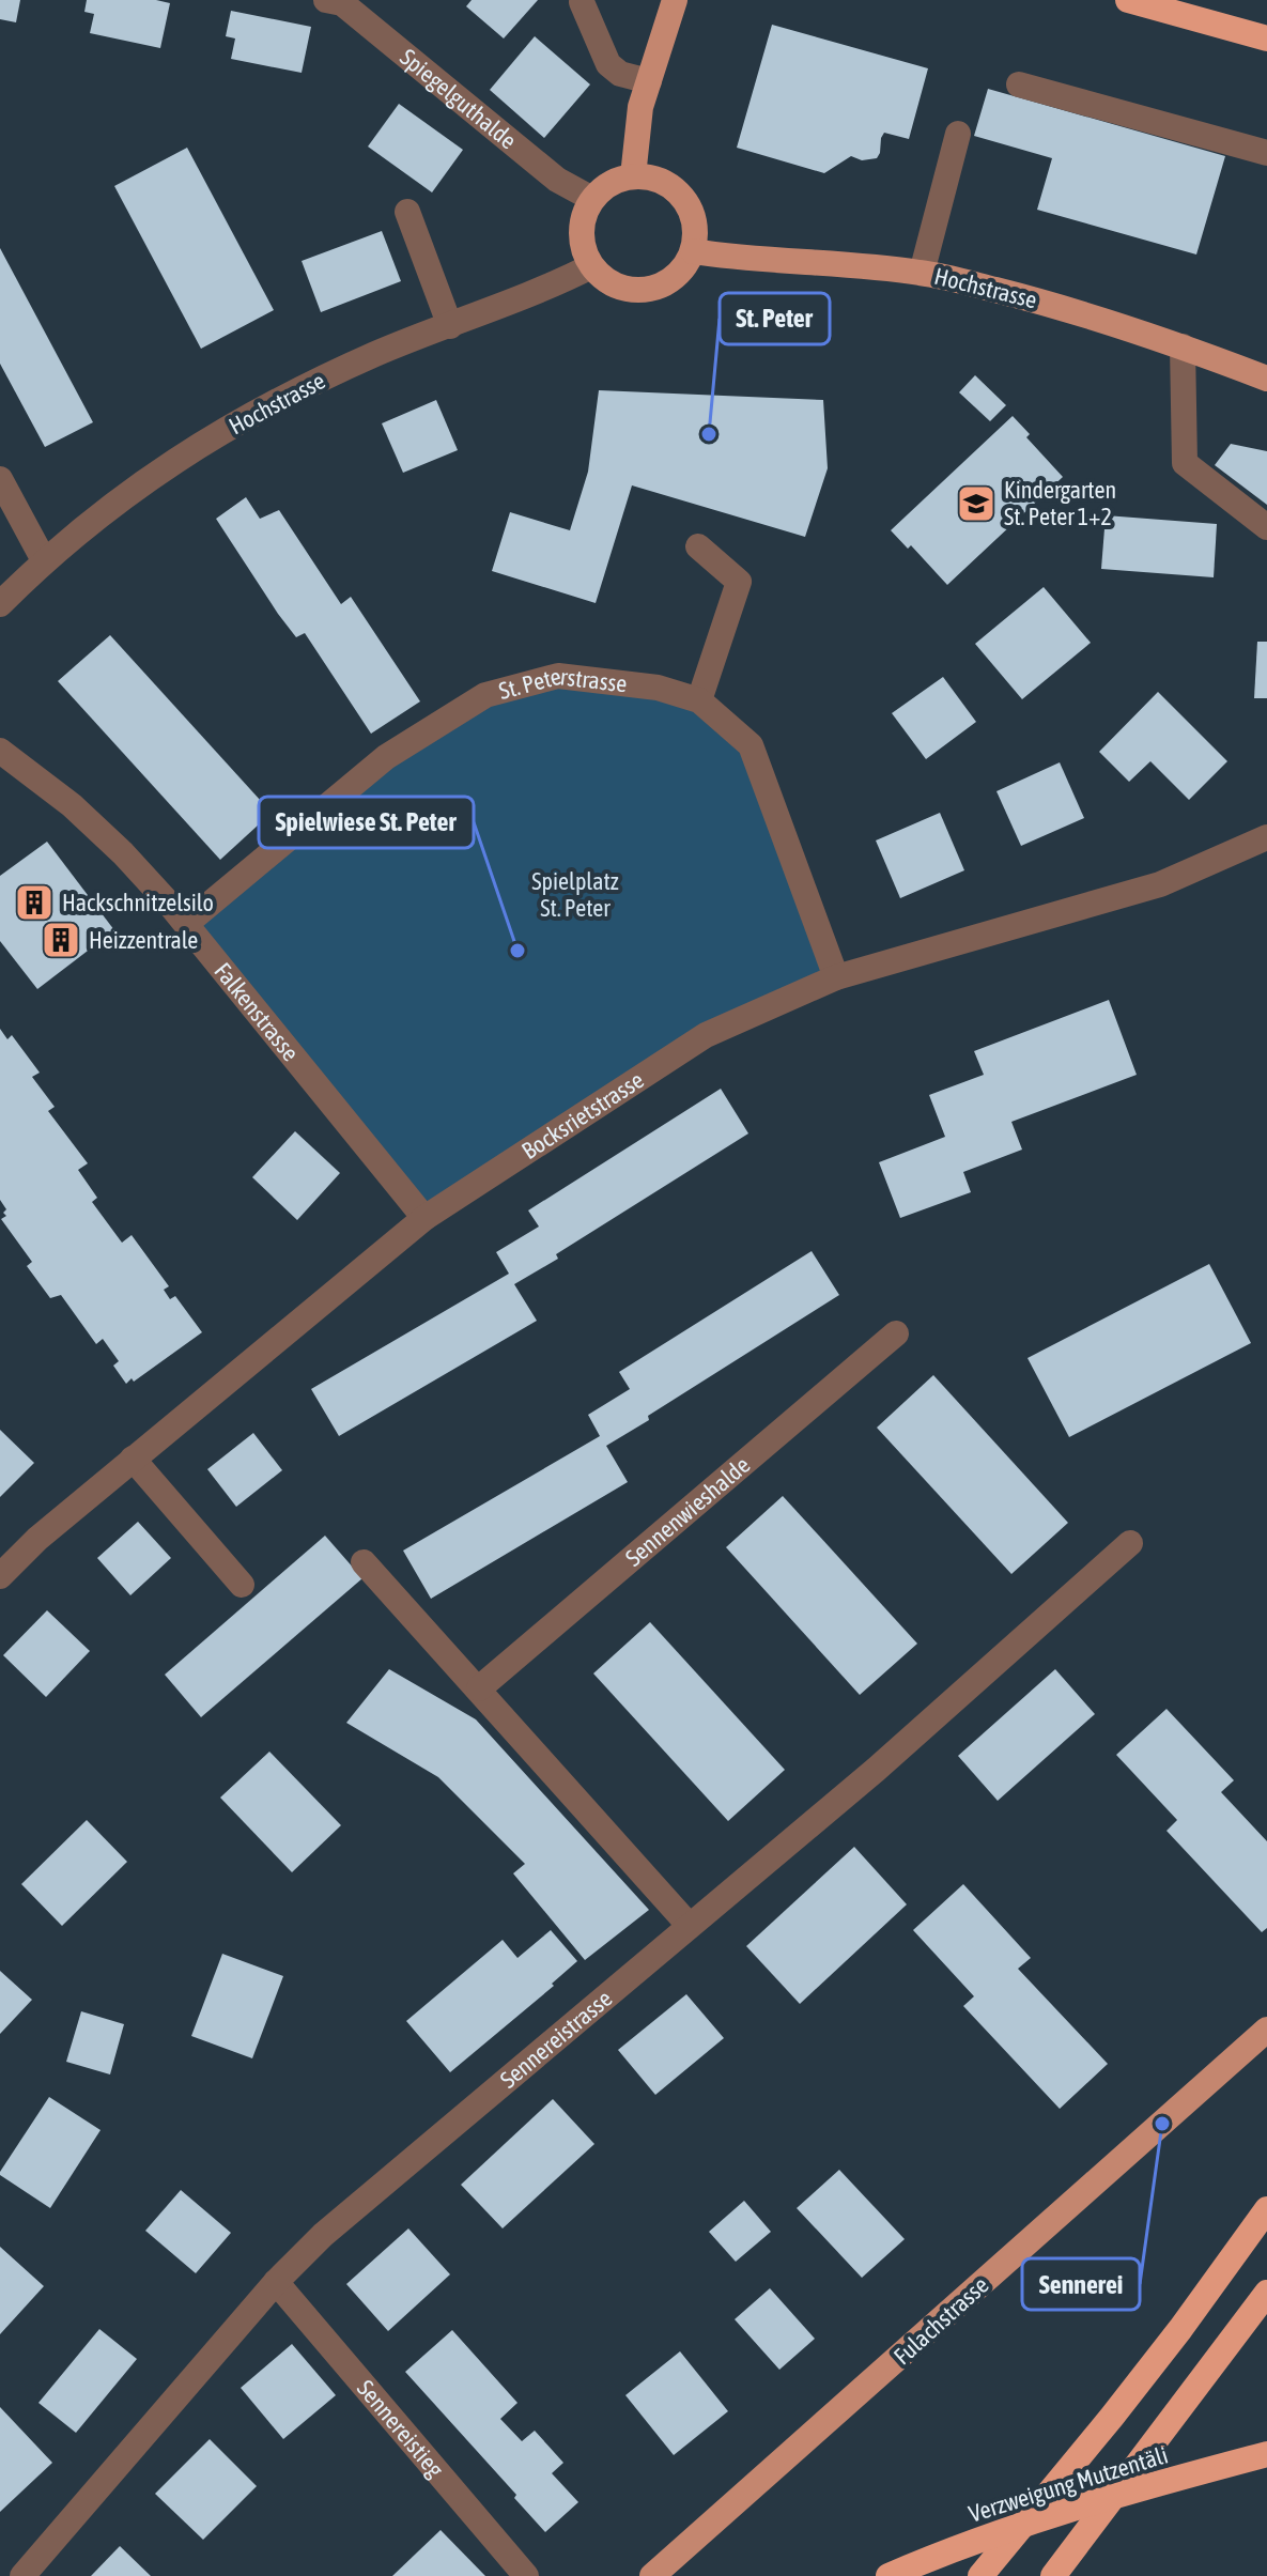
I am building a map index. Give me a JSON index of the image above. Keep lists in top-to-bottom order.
{
  "streets": {
    "highway": ["Verzweigung Mutzentäli"],
    "main road": ["Hochstrasse", "Fulachstrasse"],
    "street": [
      "Spiegelguthalde",
      "St. Peterstrasse",
      "Falkenstrasse",
      "Bocksrietstrasse",
      "Sennenwieshalde",
      "Sennereistrasse",
      "Sennereistieg"
    ]
  },
  "crossings": [
    ["Spiegelguthalde", "Hochstrasse"],
    ["St. Peterstrasse", "Falkenstrasse"],
    ["St. Peterstrasse", "Bocksrietstrasse"],
    ["Falkenstrasse", "Bocksrietstrasse"],
    ["Sennereistrasse", "Sennereistieg"]
  ],
  "parks": ["Spielplatz St. Peter"],
  "places": {
    "other": ["St. Peter", "Spielwiese St. Peter", "Sennerei"],
    "school or university": ["Kindergarten St. Peter 1+2"],
    "building": ["Hackschnitzelsilo", "Heizzentrale"]
  }
}
